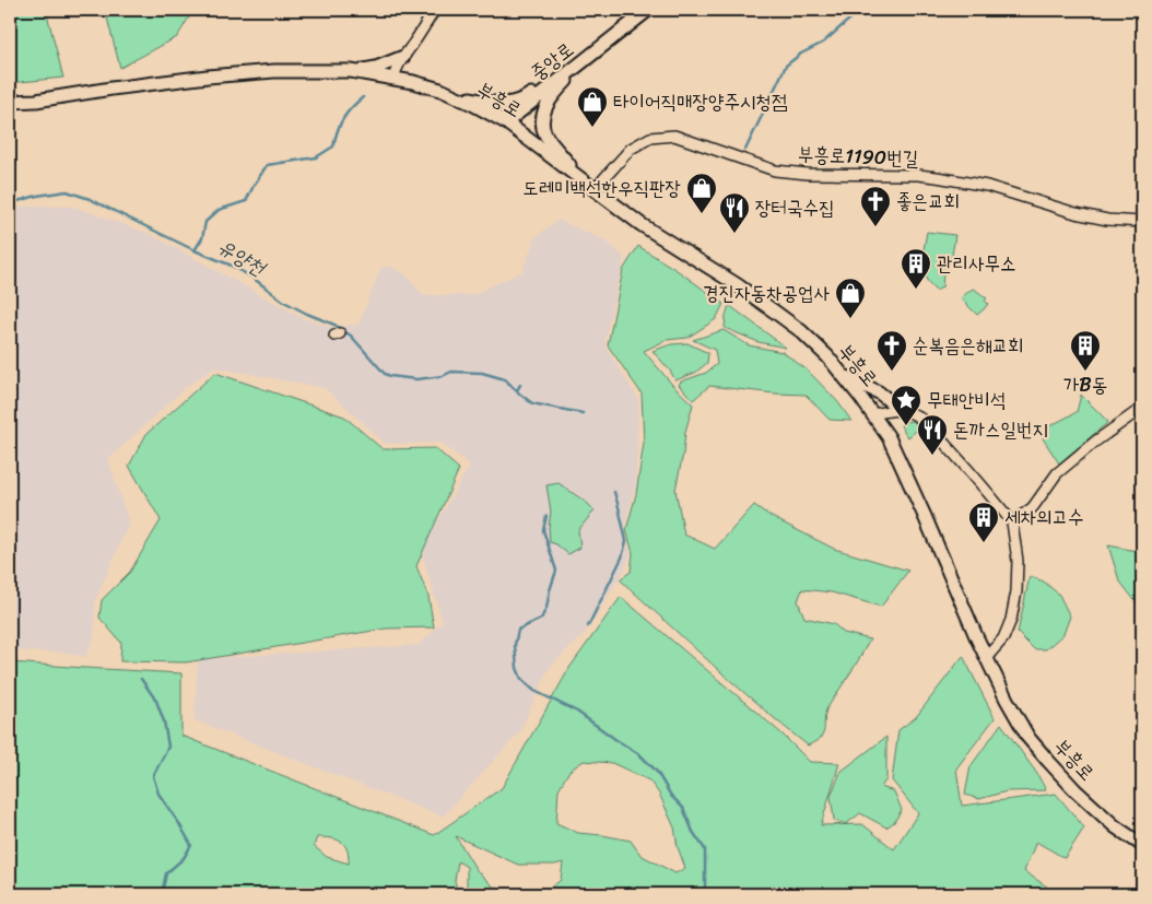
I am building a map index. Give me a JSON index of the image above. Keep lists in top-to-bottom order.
{
  "streets": {
    "main road": ["중앙로", "부흥로"],
    "street": ["부흥로1190번길"]
  },
  "crossings": [
    ["중앙로", "부흥로"],
    ["부흥로", "부흥로1190번길"]
  ],
  "water": ["유양천"],
  "places": {
    "shop": ["타이어직매장양주시청점", "도레미백석한우직판장", "경진자동차공업사"],
    "church": ["좋은교회", "순복음은해교회"],
    "restaurant": ["장터국수집", "돈까스일번지"],
    "building": ["관리사무소", "가B동", "세차의고수"],
    "place": ["무태안비석"]
  }
}
